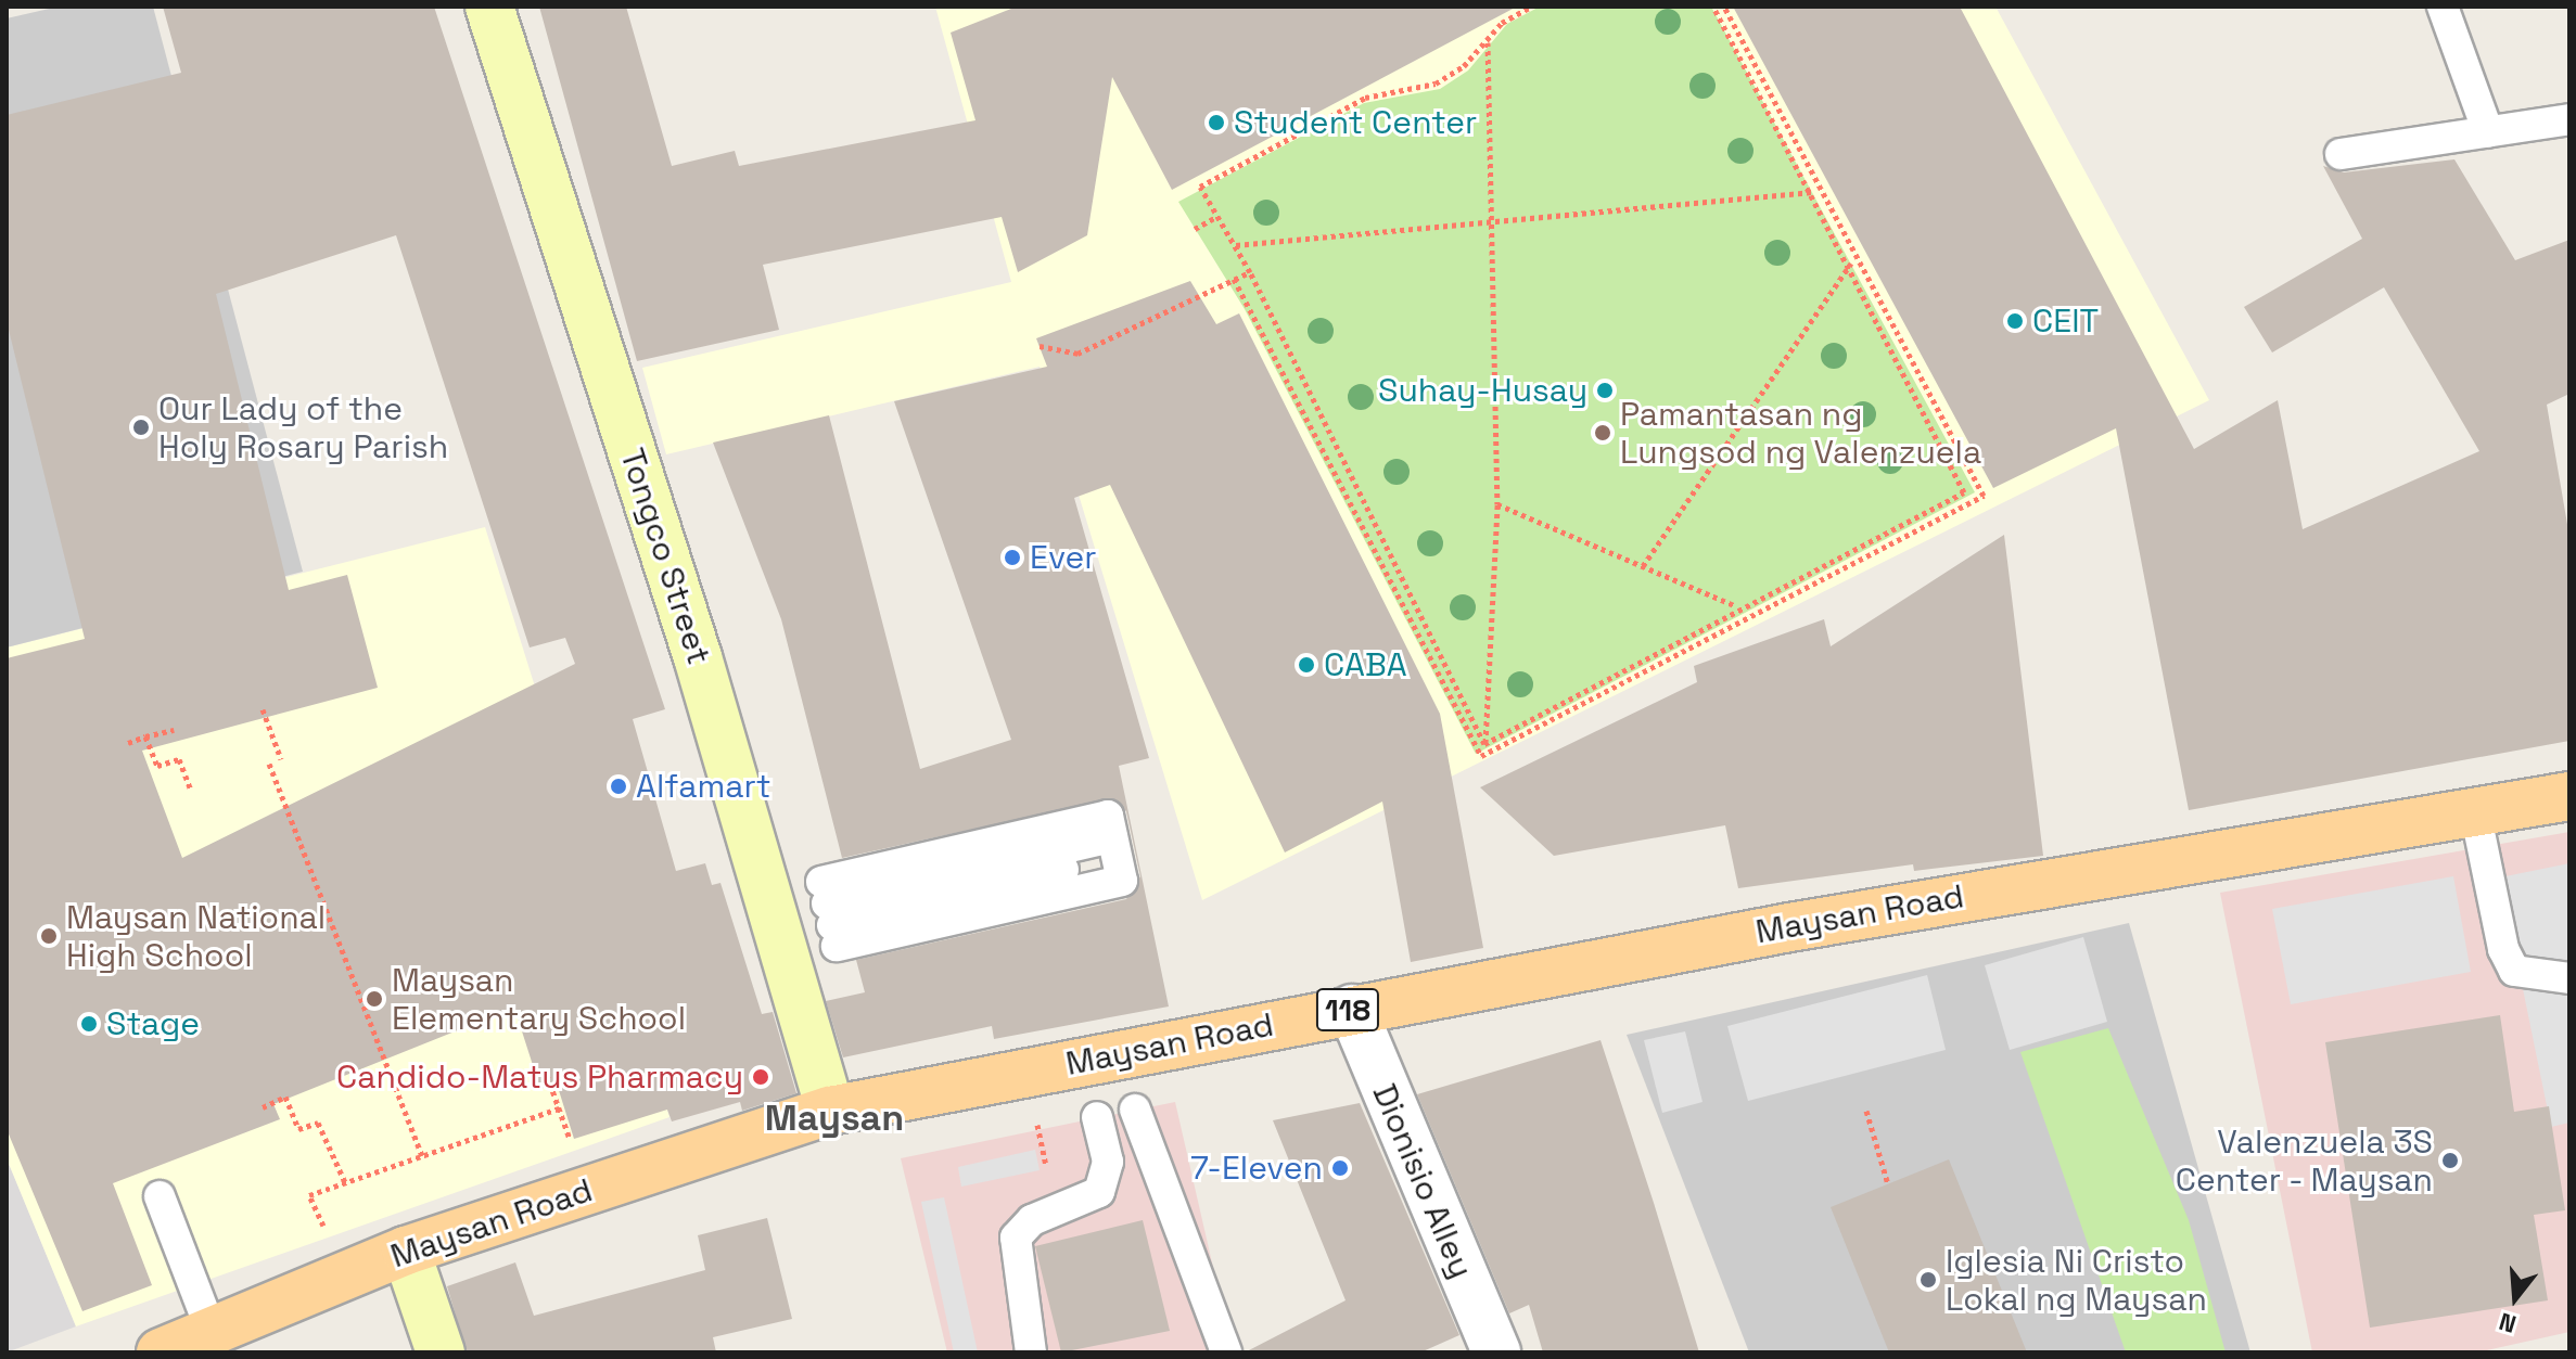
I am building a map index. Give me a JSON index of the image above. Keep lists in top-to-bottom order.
{
  "streets": {
    "main road": ["Maysan Road", "118"],
    "street": ["Tongco Street", "Dionisio Alley"]
  },
  "crossings": [
    ["Tongco Street", "Maysan Road"],
    ["Maysan Road", "Dionisio Alley"]
  ],
  "districts": ["Maysan"],
  "places": [
    "Student Center",
    "CEIT",
    "Suhay-Husay",
    "Our Lady of the Holy Rosary Parish",
    "Pamantasan ng Lungsod ng Valenzuela",
    "Ever",
    "CABA",
    "Alfamart",
    "Maysan National High School",
    "Maysan Elementary School",
    "Stage",
    "Candido-Matus Pharmacy",
    "Valenzuela 3S Center - Maysan",
    "7-Eleven",
    "Iglesia Ni Cristo Lokal ng Maysan"
  ],
  "north": "bottom"
}
